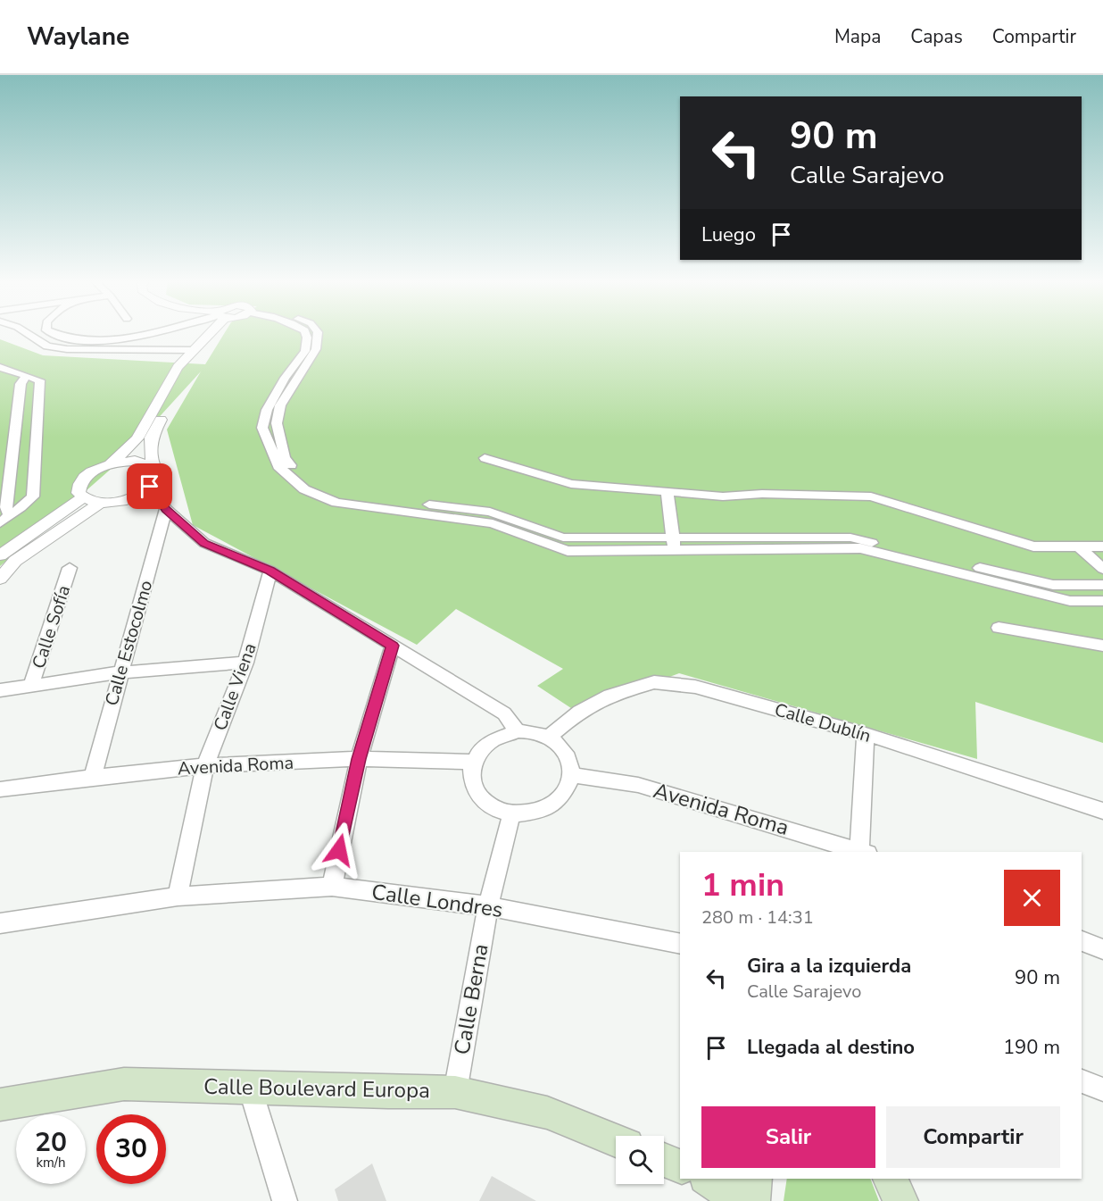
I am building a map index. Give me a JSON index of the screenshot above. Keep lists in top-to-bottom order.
{
  "streets": {
    "main road": ["Calle Boulevard Europa"],
    "street": [
      "Calle Sofía",
      "Calle Estocolmo",
      "Calle Viena",
      "Calle Dublín",
      "Avenida Roma",
      "Calle Londres",
      "Calle Berna"
    ]
  },
  "crossings": [
    ["Calle Estocolmo", "Avenida Roma"],
    ["Calle Viena", "Avenida Roma"],
    ["Calle Viena", "Calle Londres"],
    ["Calle Dublín", "Avenida Roma"],
    ["Calle Dublín", "Calle Berna"],
    ["Avenida Roma", "Calle Berna"],
    ["Calle Londres", "Calle Berna"],
    ["Calle Berna", "Calle Boulevard Europa"]
  ],
  "page": {
    "header": "Waylane",
    "nav": ["Mapa", "Capas", "Compartir"],
    "turn": ["90 m", "Calle Sarajevo"],
    "then": "Luego",
    "heading": ["1 min", "280 m · 14:31"],
    "list": [
      {
        "name": "Gira a la izquierda",
        "note": "Calle Sarajevo",
        "value": "90 m"
      },
      {
        "name": "Llegada al destino",
        "value": "190 m"
      }
    ],
    "buttons": ["Salir", "Compartir"],
    "speed": "20 km/h",
    "limit": "30"
  }
}
